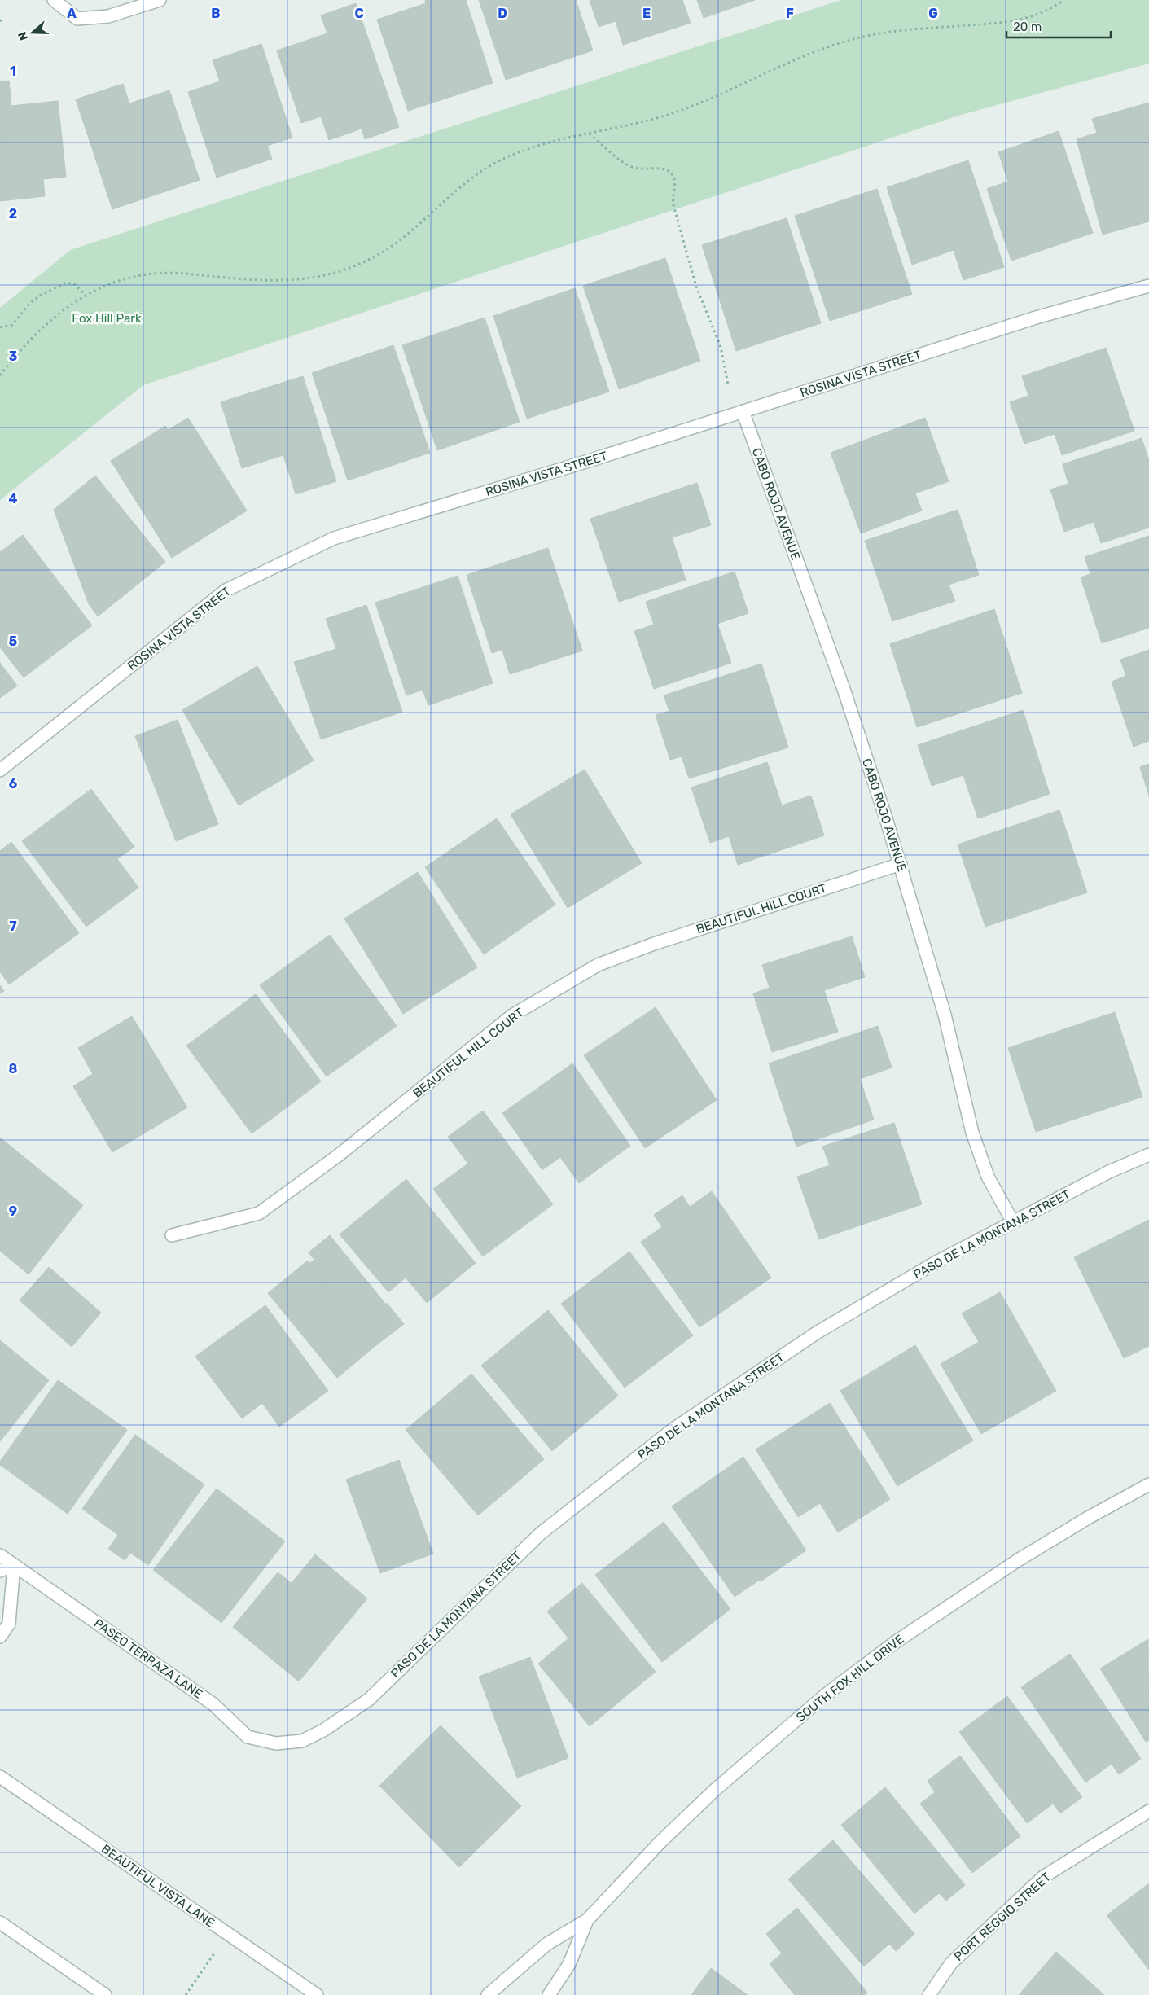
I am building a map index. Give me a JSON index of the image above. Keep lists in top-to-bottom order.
{
  "streets": {
    "street": [
      "ROSINA VISTA STREET",
      "CABO ROJO AVENUE",
      "BEAUTIFUL HILL COURT",
      "PASO DE LA MONTANA STREET",
      "PASEO TERRAZA LANE",
      "SOUTH FOX HILL DRIVE",
      "BEAUTIFUL VISTA LANE",
      "PORT REGGIO STREET"
    ]
  },
  "crossings": [
    ["ROSINA VISTA STREET", "CABO ROJO AVENUE"],
    ["CABO ROJO AVENUE", "BEAUTIFUL HILL COURT"],
    ["CABO ROJO AVENUE", "PASO DE LA MONTANA STREET"],
    ["PASO DE LA MONTANA STREET", "PASEO TERRAZA LANE"]
  ],
  "parks": ["Fox Hill Park"],
  "scale_bar": "20 m",
  "north": "left",
  "grid": {
    "columns": [
      "A",
      "B",
      "C",
      "D",
      "E",
      "F",
      "G"
    ],
    "rows": [
      "1",
      "2",
      "3",
      "4",
      "5",
      "6",
      "7",
      "8",
      "9"
    ]
  }
}
